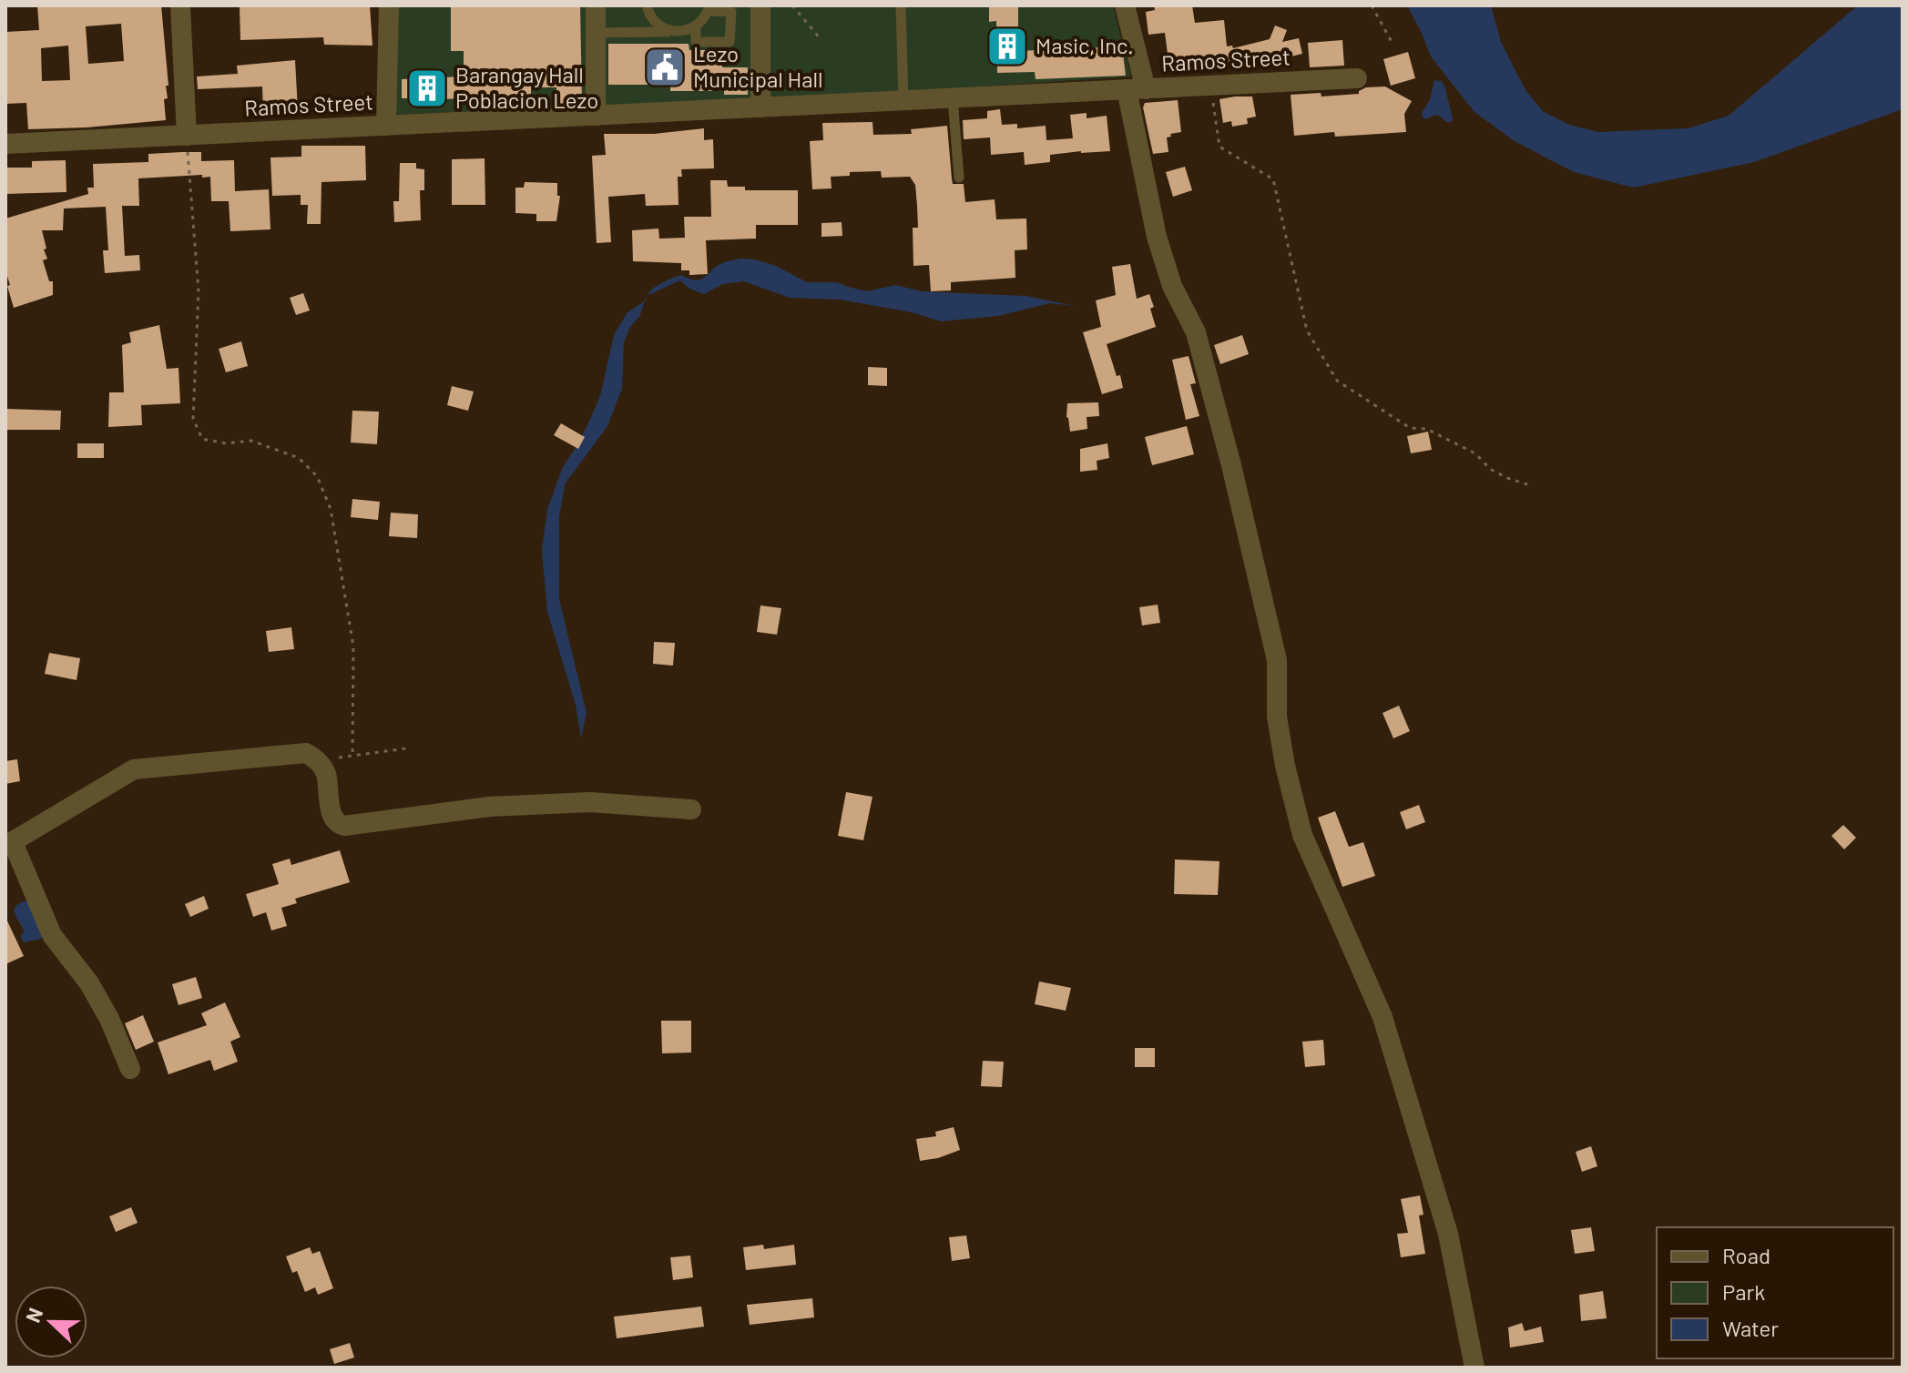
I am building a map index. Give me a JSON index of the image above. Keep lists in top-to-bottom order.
{
  "streets": {
    "street": ["Ramos Street"]
  },
  "places": {
    "building": ["Masic, Inc.", "Barangay Hall Poblacion Lezo"],
    "public building": ["Lezo Municipal Hall"]
  },
  "legend": ["Road", "Park", "Water"],
  "north": "left"
}
